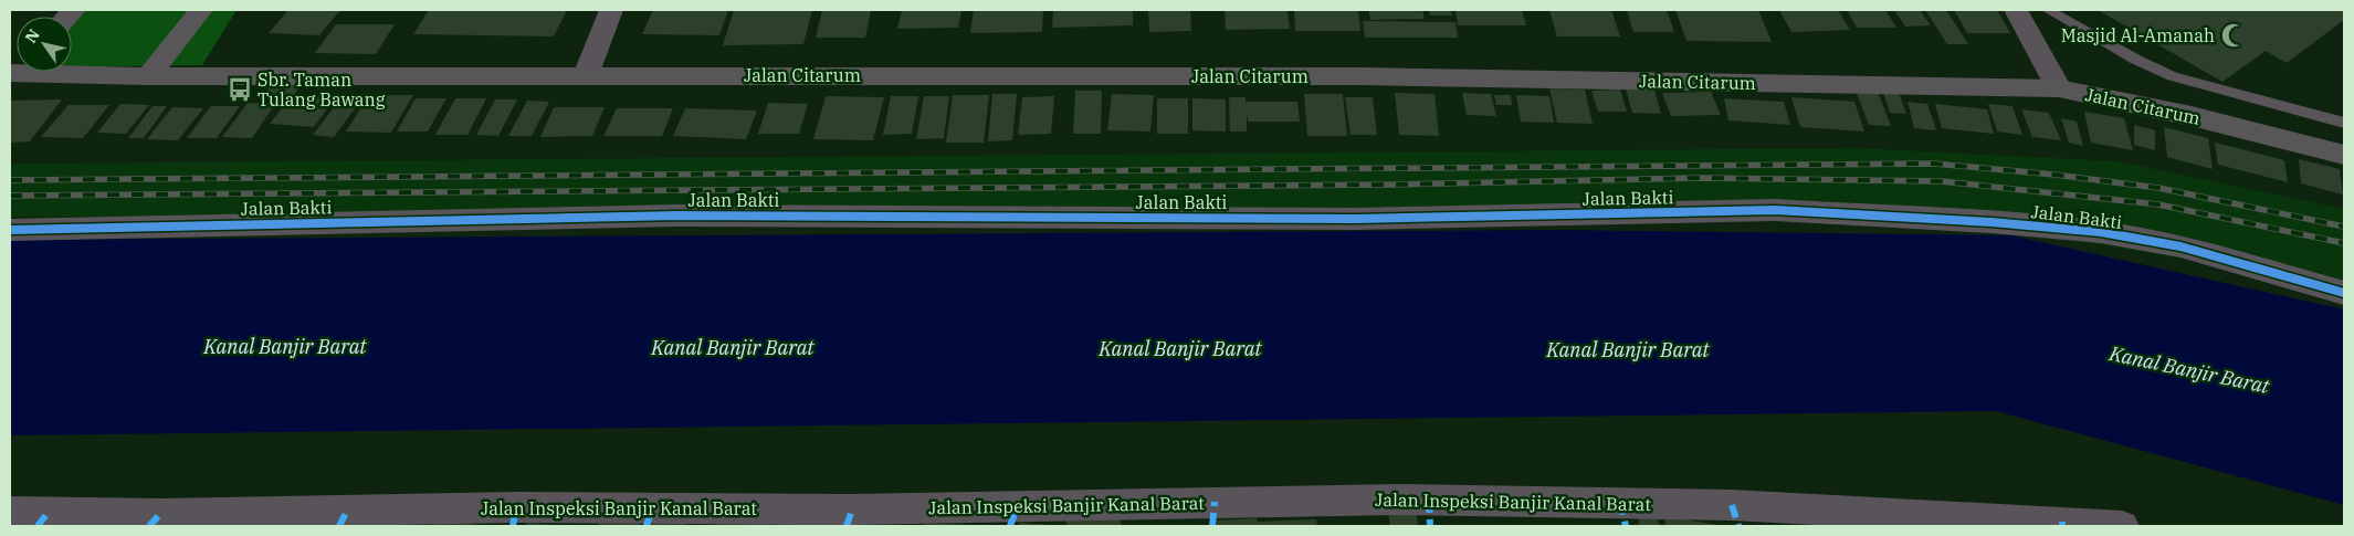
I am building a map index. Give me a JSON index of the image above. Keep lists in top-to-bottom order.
{
  "streets": {
    "street": ["Jalan Citarum", "Jalan Bakti", "Jalan Inspeksi Banjir Kanal Barat"]
  },
  "water": ["Kanal Banjir Barat"],
  "places": {
    "mosque": ["Masjid Al-Amanah"],
    "bus stop": ["Sbr. Taman Tulang Bawang"]
  },
  "north": "top left"
}
